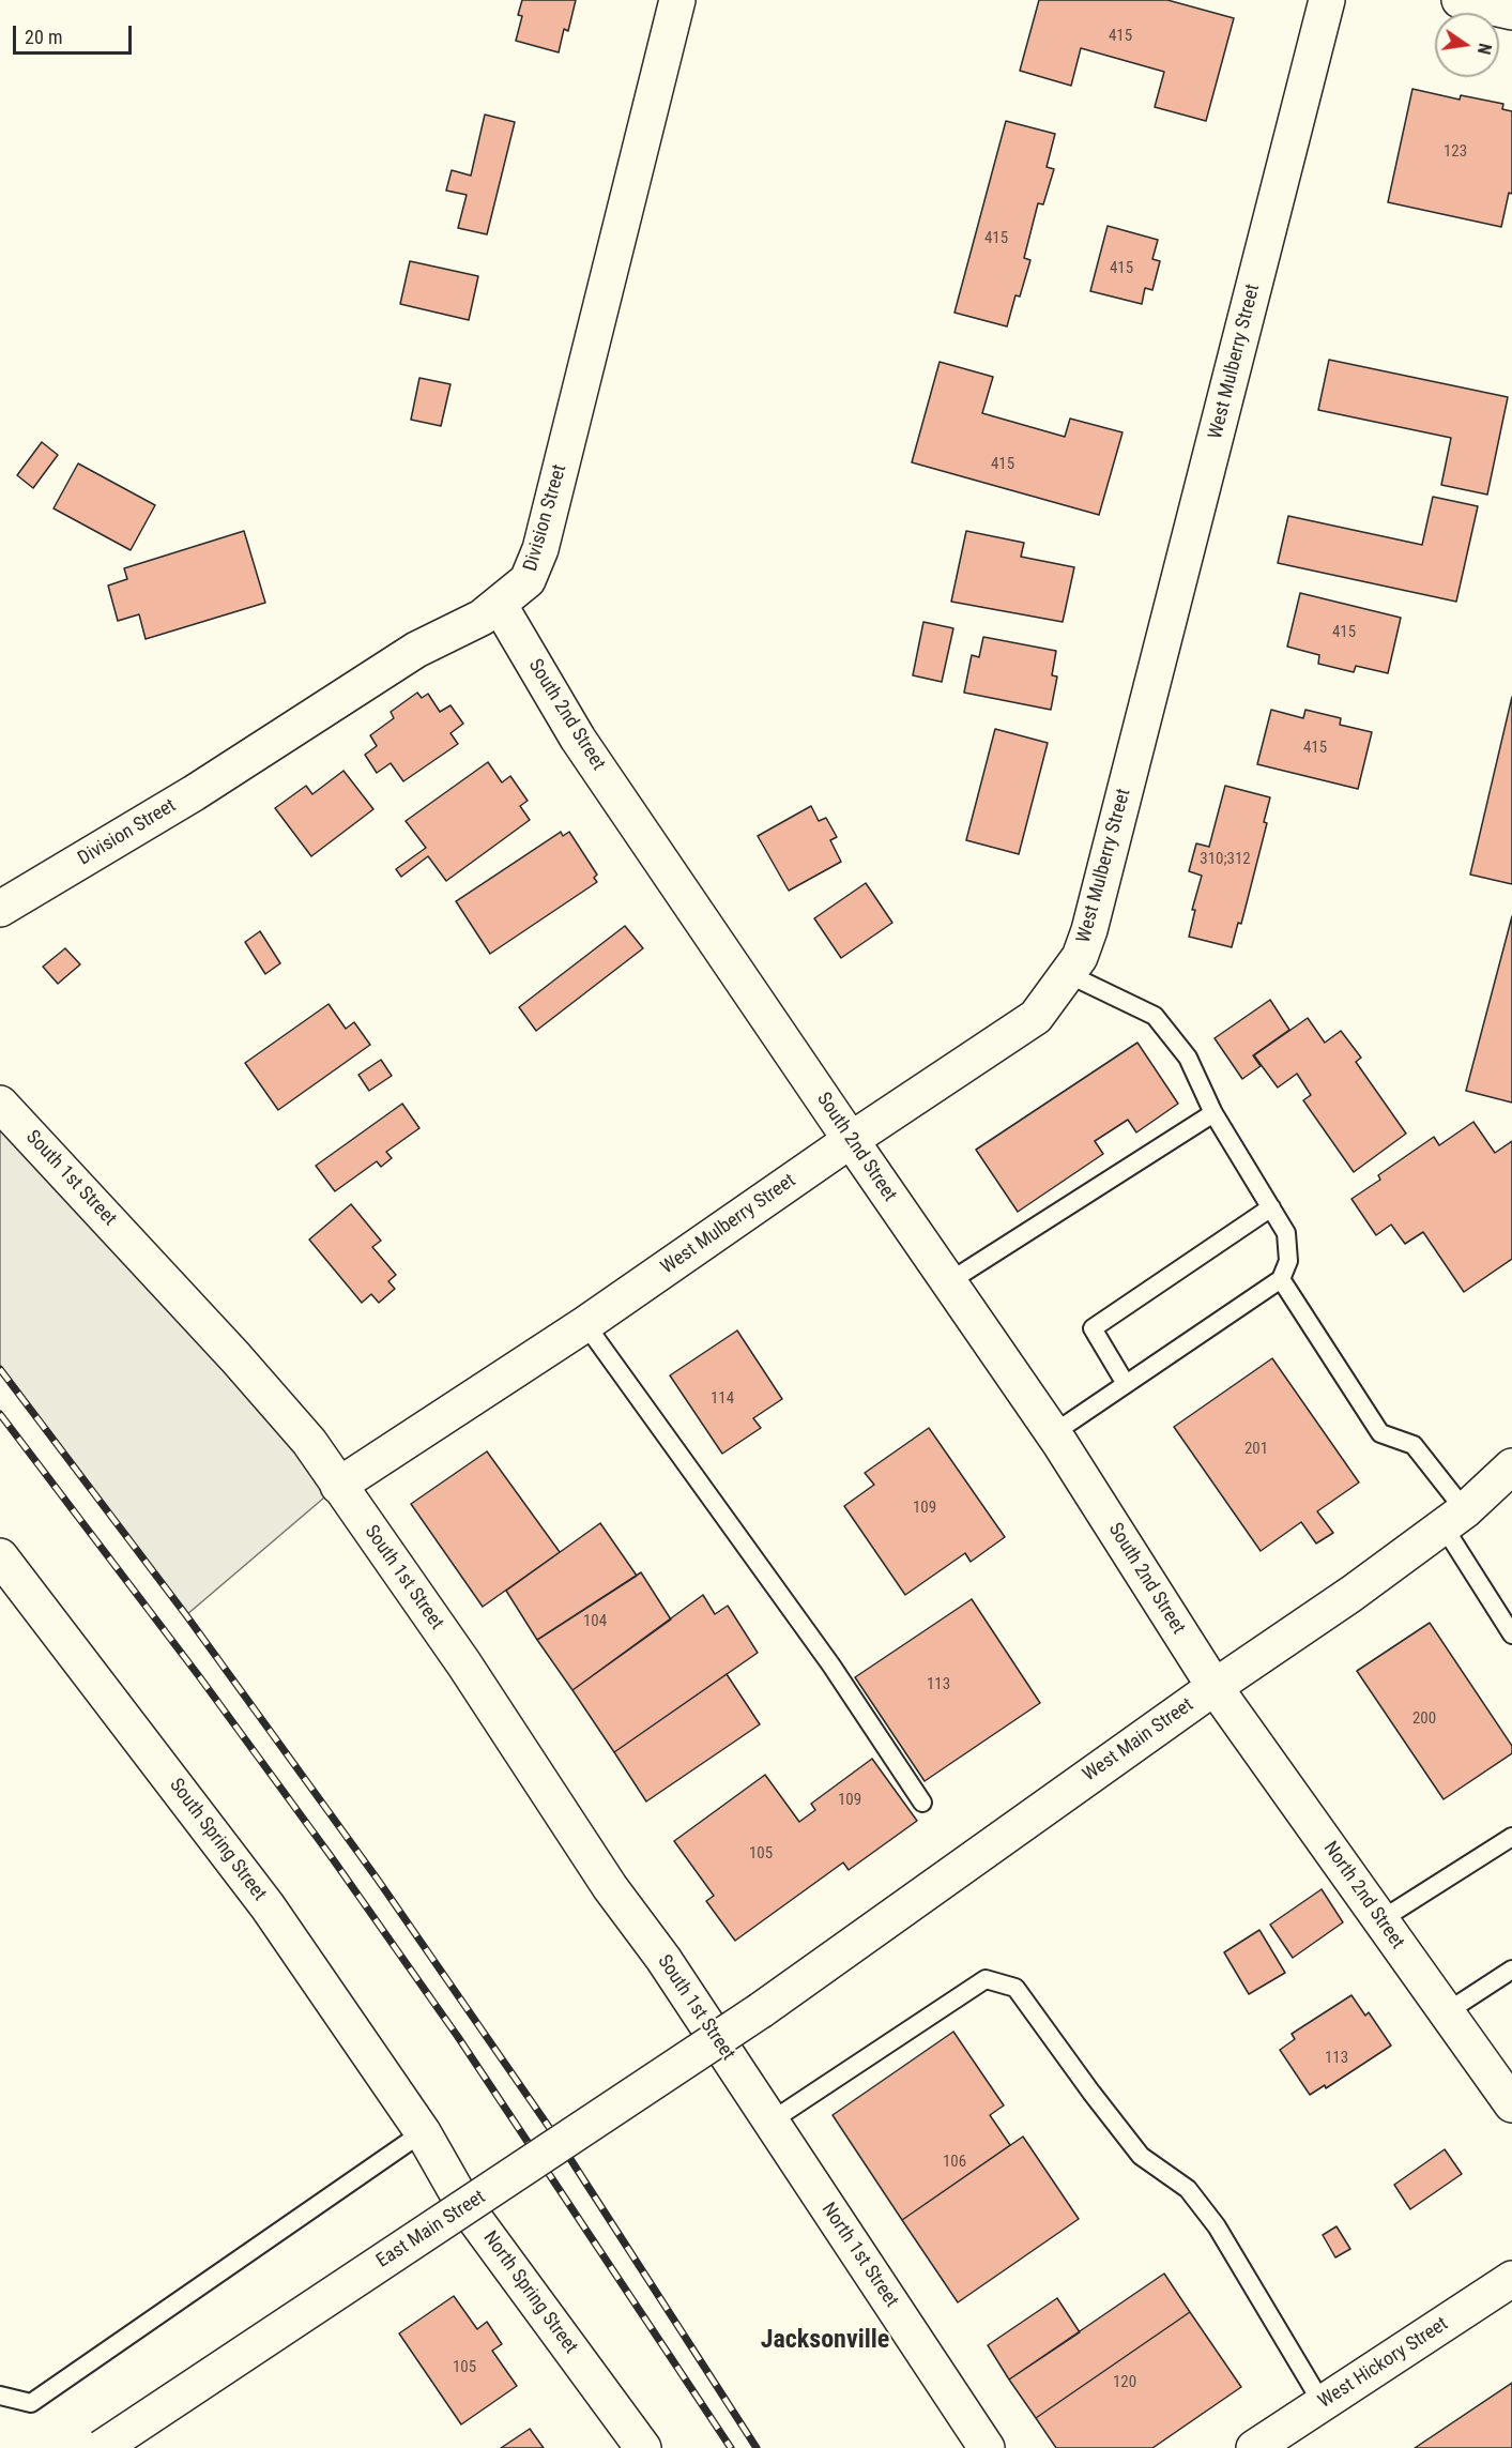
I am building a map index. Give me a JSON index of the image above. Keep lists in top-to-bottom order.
{
  "streets": {
    "street": [
      "West Mulberry Street",
      "Division Street",
      "South 2nd Street",
      "South 1st Street",
      "West Main Street",
      "South Spring Street",
      "North 2nd Street",
      "East Main Street",
      "North 1st Street",
      "North Spring Street",
      "West Hickory Street"
    ]
  },
  "crossings": [
    ["West Mulberry Street", "South 2nd Street"],
    ["West Mulberry Street", "South 1st Street"],
    ["Division Street", "South 2nd Street"],
    ["South 2nd Street", "West Main Street"],
    ["South 2nd Street", "North 2nd Street"],
    ["South 1st Street", "North 1st Street"],
    ["West Main Street", "North 2nd Street"],
    ["West Main Street", "East Main Street"],
    ["South Spring Street", "North Spring Street"]
  ],
  "districts": ["Jacksonville"],
  "house_numbers": [
    "415",
    "123",
    "415",
    "415",
    "415",
    "415",
    "415",
    "310;312",
    "114",
    "201",
    "109",
    "104",
    "113",
    "200",
    "109",
    "105",
    "113",
    "106",
    "105",
    "120"
  ],
  "scale_bar": "20 m",
  "north": "right"
}
